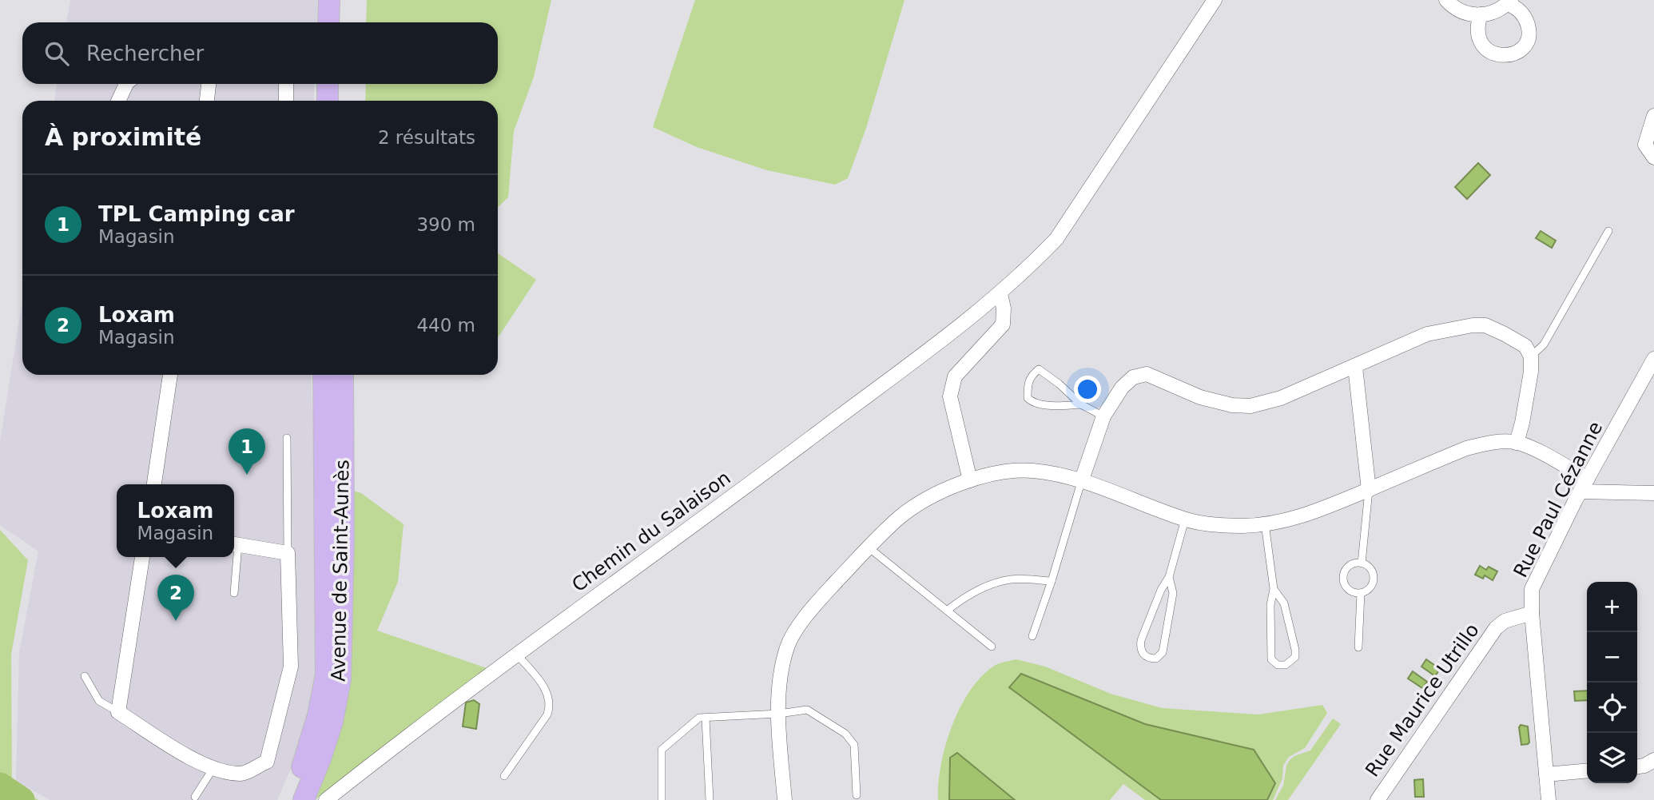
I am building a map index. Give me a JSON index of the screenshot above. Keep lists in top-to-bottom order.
{
  "streets": {
    "main road": ["Avenue de Saint-Aunès"],
    "street": ["Rue Paul Cézanne", "Chemin du Salaison", "Rue Maurice Utrillo"]
  },
  "crossings": [
    ["Rue Paul Cézanne", "Rue Maurice Utrillo"]
  ],
  "page": {
    "search": "Rechercher",
    "heading": ["À proximité", "2 résultats"],
    "list": [
      {
        "mark": "1",
        "name": "TPL Camping car",
        "note": "Magasin",
        "value": "390 m"
      },
      {
        "mark": "2",
        "name": "Loxam",
        "note": "Magasin",
        "value": "440 m"
      }
    ],
    "pins": ["1", "2"],
    "popup": ["Loxam", "Magasin"],
    "map_buttons": ["+", "−"]
  }
}
